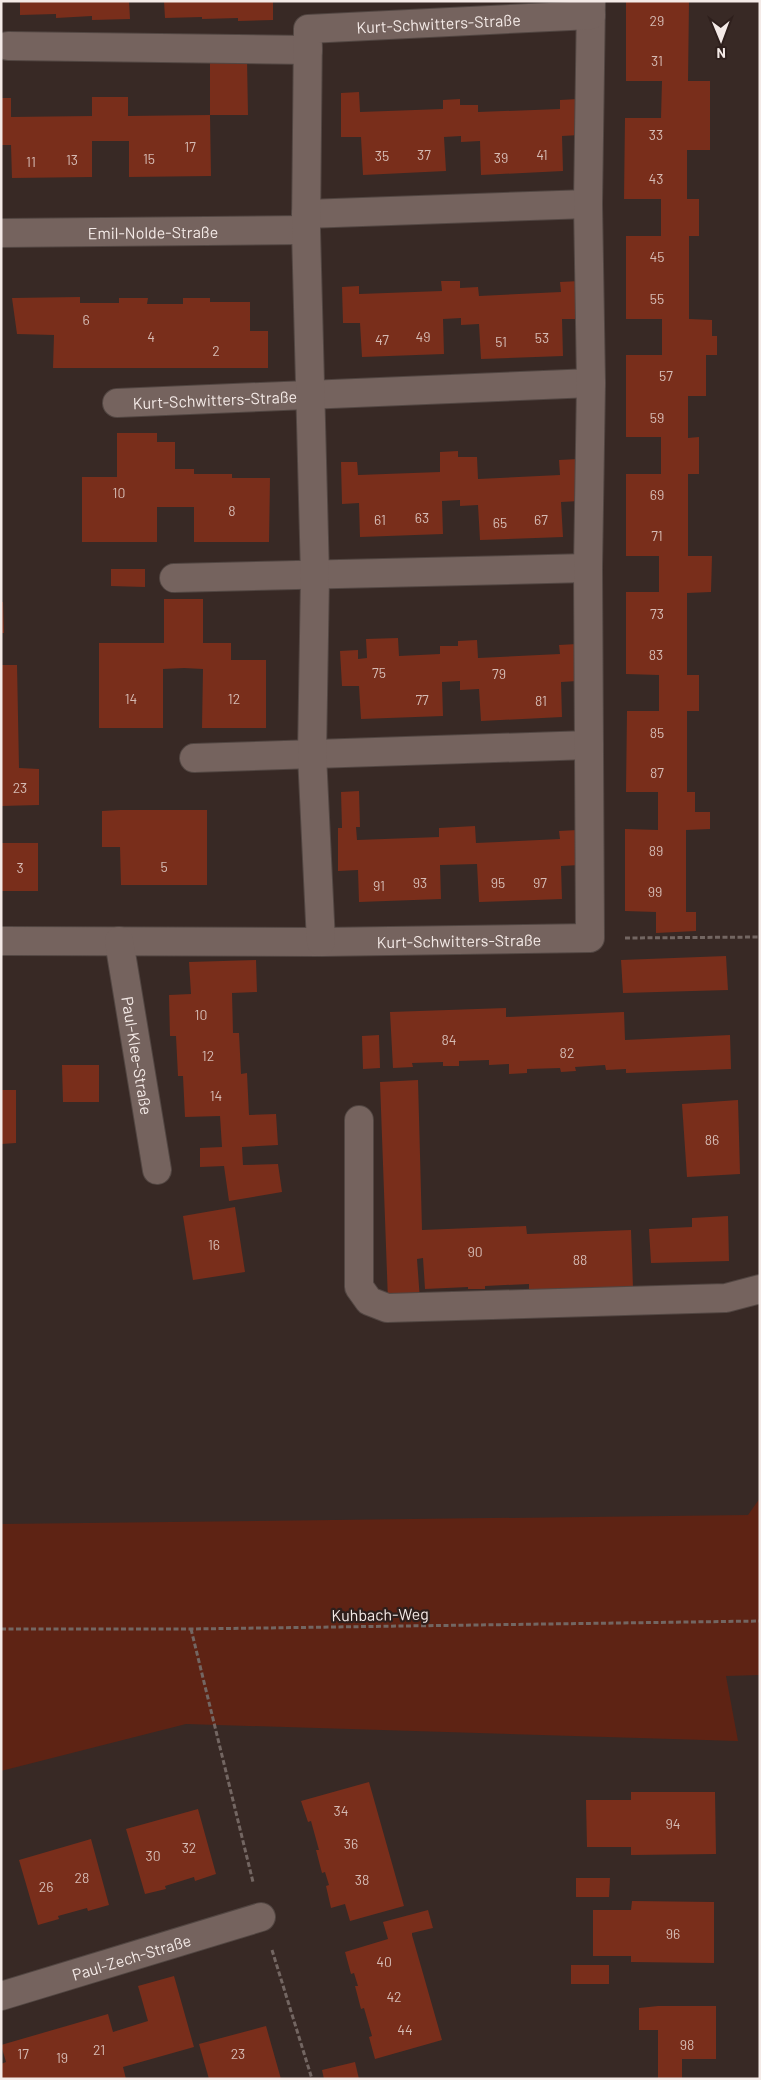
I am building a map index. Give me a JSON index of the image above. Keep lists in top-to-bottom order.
{
  "streets": {
    "street": [
      "Kurt-Schwitters-Straße",
      "Emil-Nolde-Straße",
      "Paul-Klee-Straße",
      "Paul-Zech-Straße"
    ],
    "path": ["Kuhbach-Weg"]
  },
  "crossings": [
    ["Kurt-Schwitters-Straße", "Emil-Nolde-Straße"]
  ],
  "house_numbers": [
    "29",
    "31",
    "33",
    "17",
    "37",
    "41",
    "35",
    "39",
    "15",
    "13",
    "11",
    "43",
    "45",
    "55",
    "6",
    "4",
    "49",
    "53",
    "47",
    "51",
    "2",
    "57",
    "59",
    "10",
    "69",
    "8",
    "63",
    "61",
    "67",
    "65",
    "71",
    "73",
    "83",
    "75",
    "79",
    "14",
    "12",
    "77",
    "81",
    "85",
    "87",
    "23",
    "89",
    "5",
    "3",
    "93",
    "95",
    "97",
    "91",
    "99",
    "10",
    "84",
    "82",
    "12",
    "14",
    "86",
    "16",
    "90",
    "88",
    "34",
    "94",
    "36",
    "32",
    "30",
    "28",
    "38",
    "26",
    "96",
    "40",
    "42",
    "44",
    "98",
    "21",
    "17",
    "23",
    "19"
  ],
  "north": "bottom"
}
